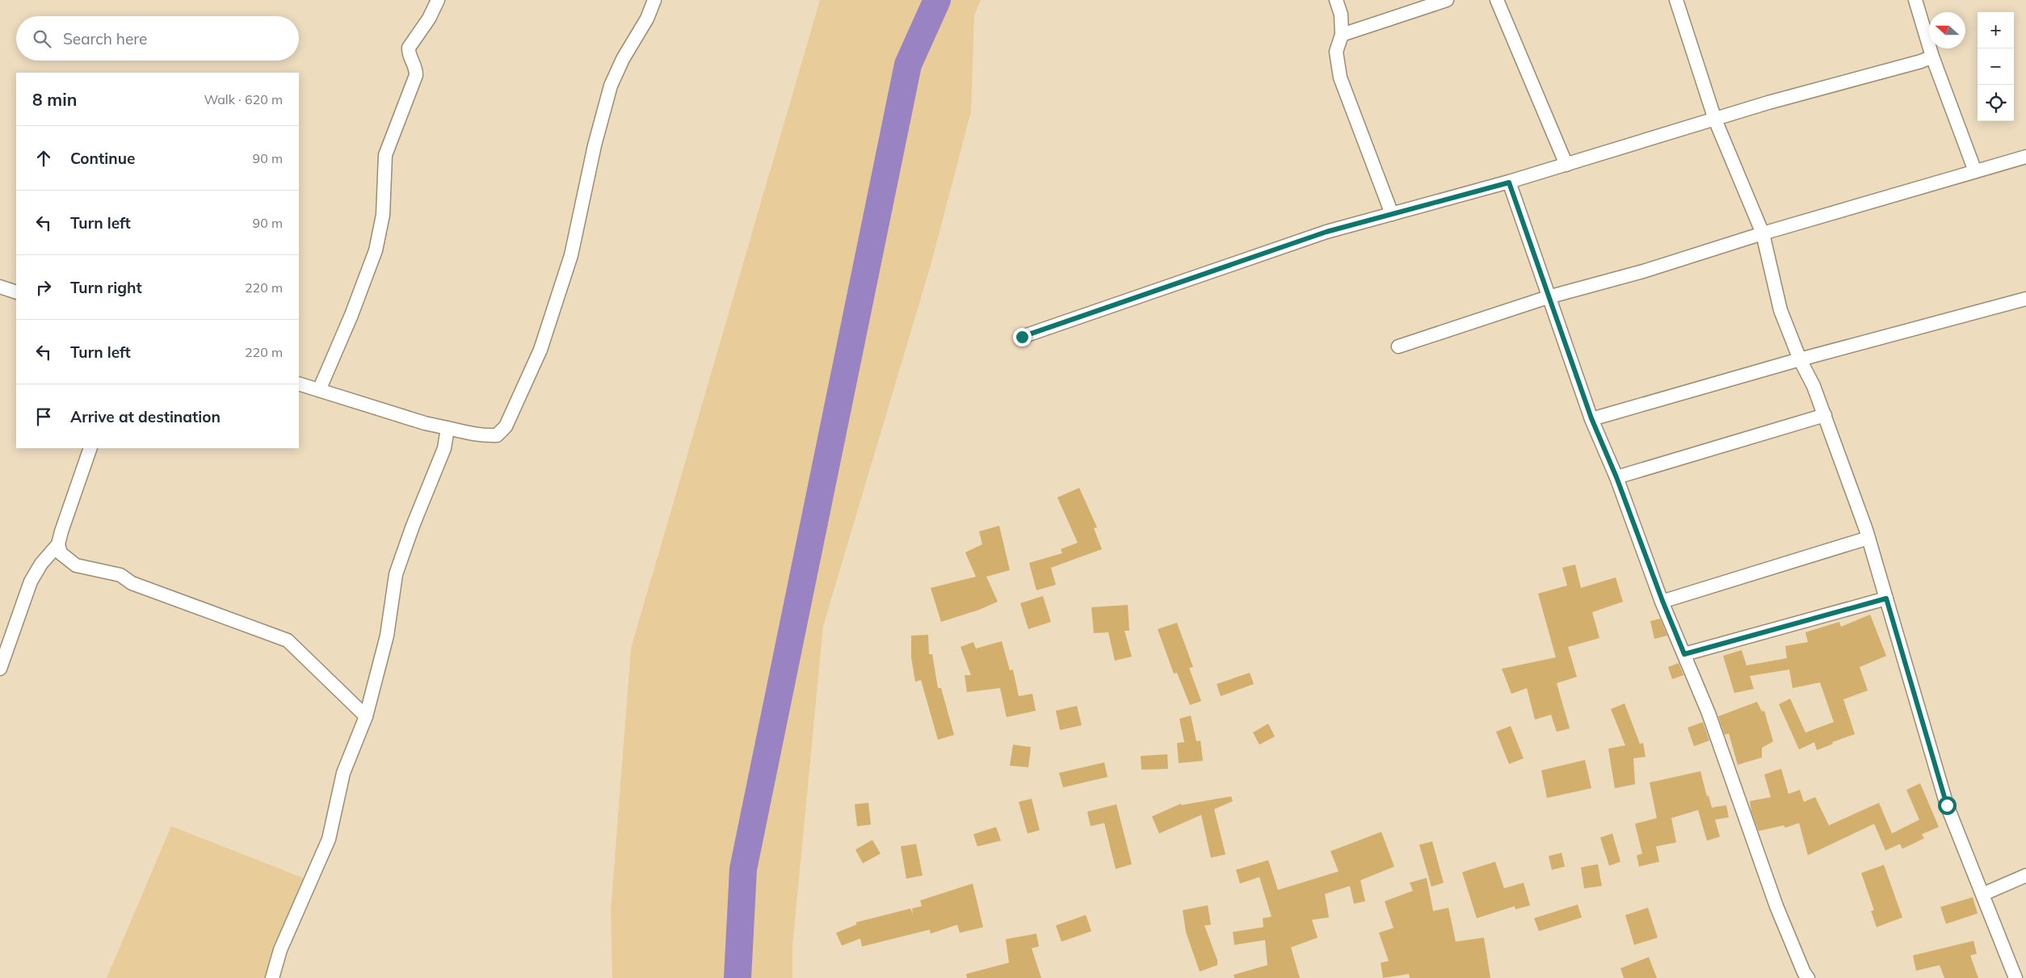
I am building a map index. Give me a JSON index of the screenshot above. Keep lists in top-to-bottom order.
{
  "north": "left",
  "page": {
    "map_buttons": ["+", "−"],
    "search": "Search here",
    "heading": ["8 min", "Walk · 620 m"],
    "list": [
      ["Continue", "90 m"],
      ["Turn left", "90 m"],
      ["Turn right", "220 m"],
      ["Turn left", "220 m"],
      "Arrive at destination"
    ]
  }
}
